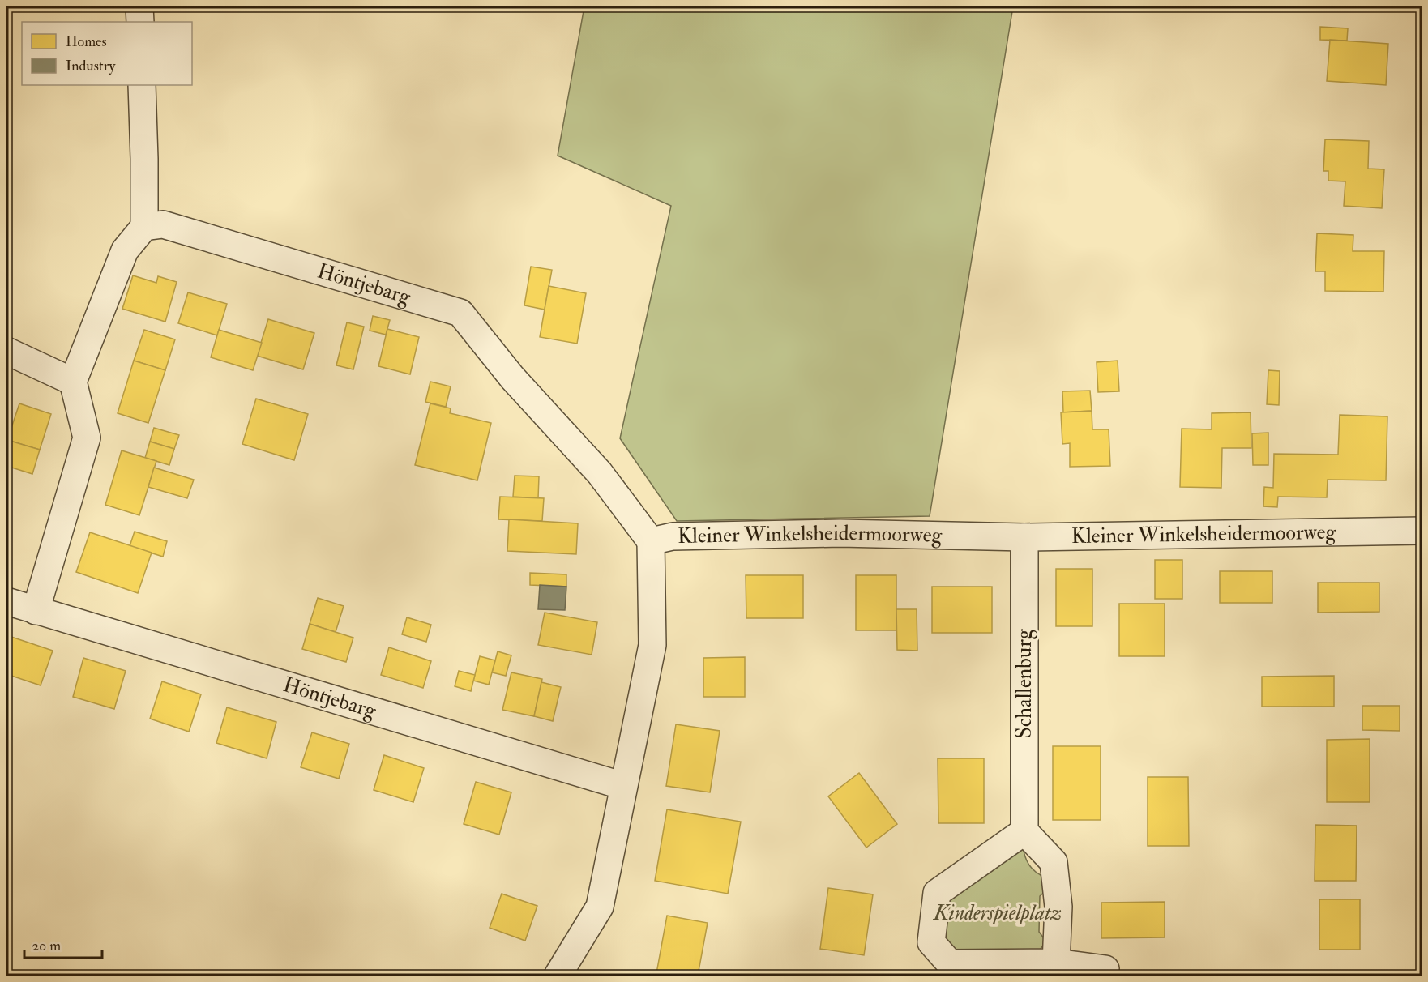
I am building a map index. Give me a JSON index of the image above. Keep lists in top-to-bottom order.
{
  "streets": {
    "street": ["Höntjebarg", "Kleiner Winkelsheidermoorweg", "Schallenburg"]
  },
  "crossings": [
    ["Höntjebarg", "Kleiner Winkelsheidermoorweg"],
    ["Kleiner Winkelsheidermoorweg", "Schallenburg"]
  ],
  "parks": ["Kinderspielplatz"],
  "legend": ["Homes", "Industry"],
  "scale_bar": "20 m"
}
